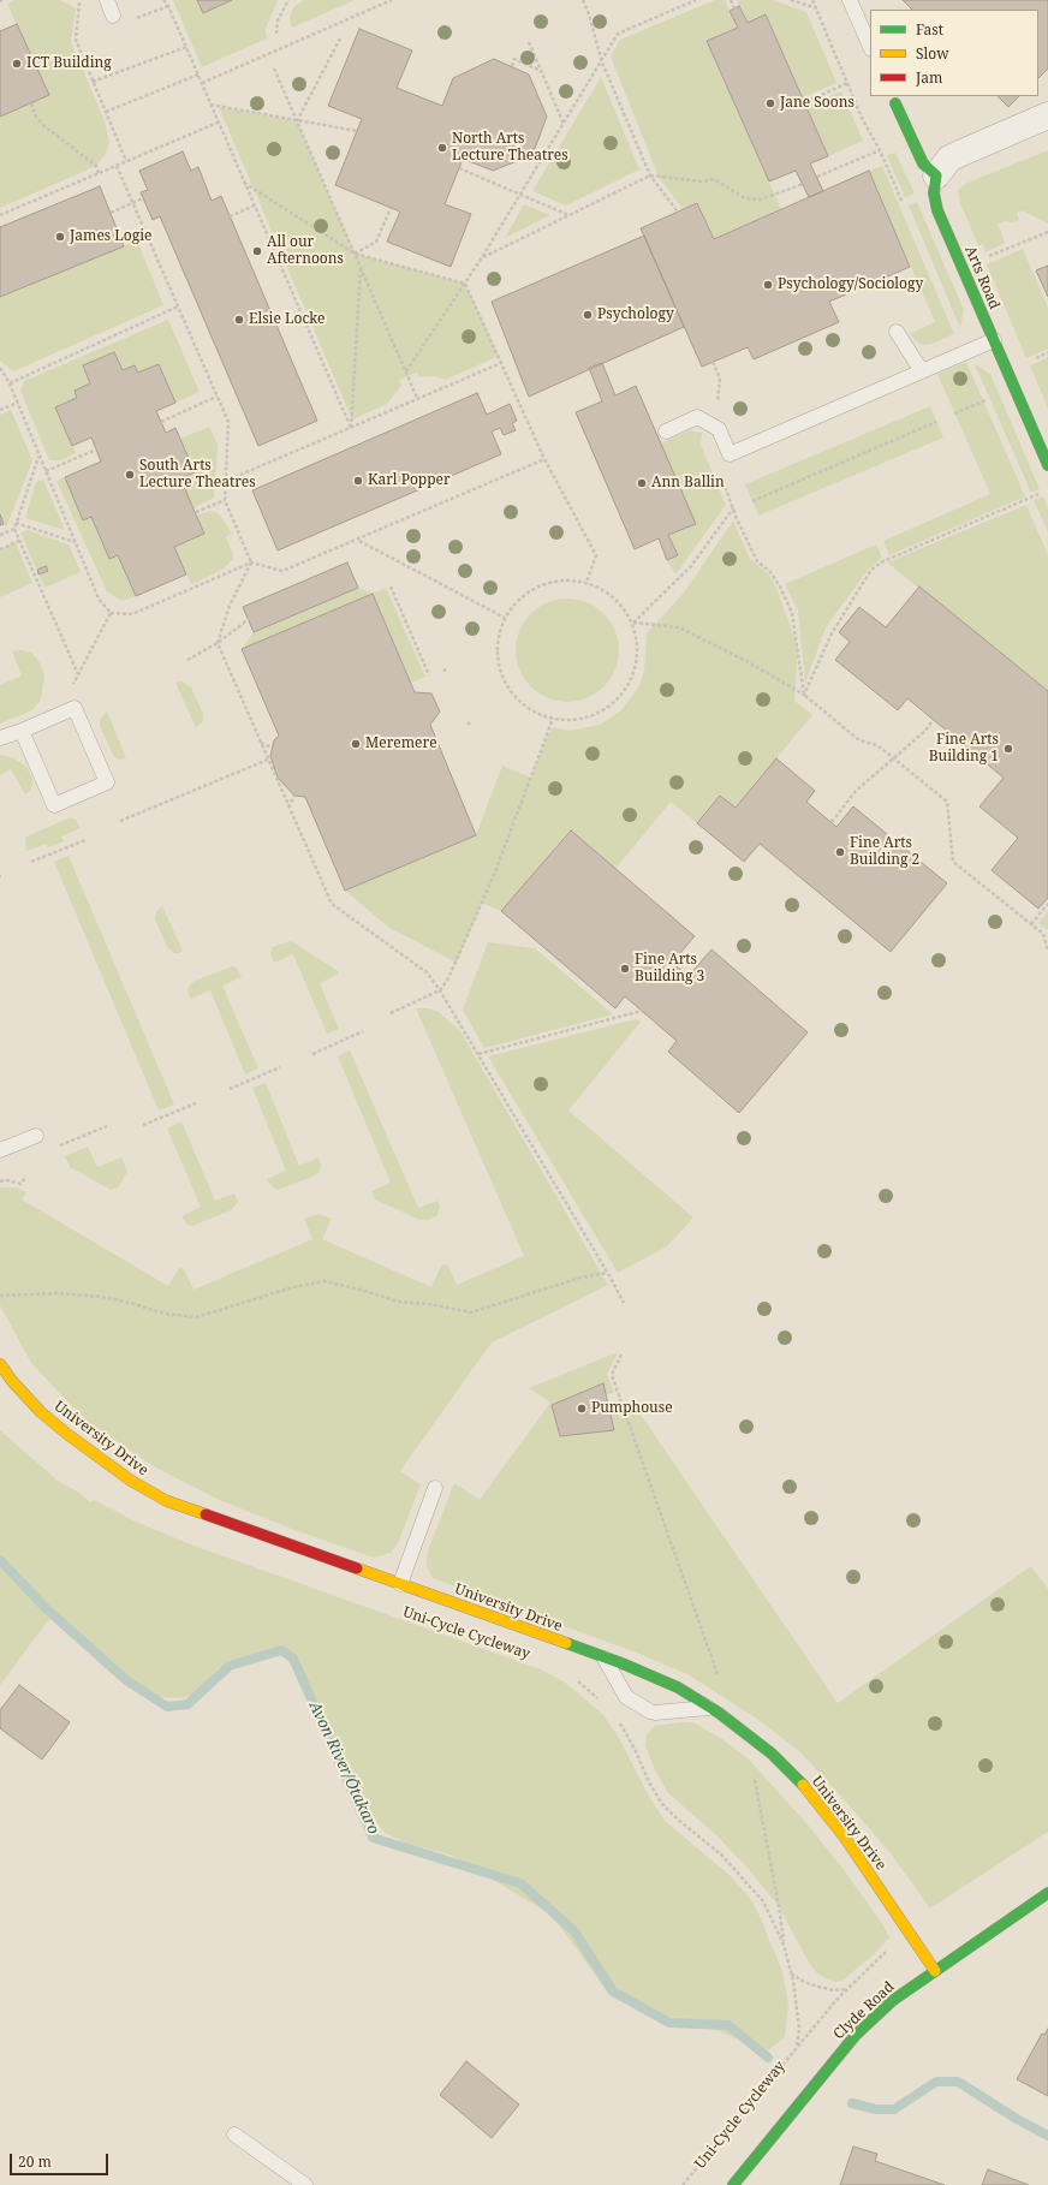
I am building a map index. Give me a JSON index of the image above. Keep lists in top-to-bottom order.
{
  "streets": {
    "street": ["Arts Road", "University Drive", "Clyde Road"],
    "path": ["Uni-Cycle Cycleway"]
  },
  "crossings": [
    ["University Drive", "Uni-Cycle Cycleway"],
    ["University Drive", "Clyde Road"]
  ],
  "water": ["Avon River/Ōtakaro"],
  "places": [
    "ICT Building",
    "Jane Soons",
    "North Arts Lecture Theatres",
    "James Logie",
    "All our Afternoons",
    "Psychology/Sociology",
    "Psychology",
    "Elsie Locke",
    "South Arts Lecture Theatres",
    "Karl Popper",
    "Ann Ballin",
    "Meremere",
    "Fine Arts Building 1",
    "Fine Arts Building 2",
    "Fine Arts Building 3",
    "Pumphouse"
  ],
  "legend": ["Fast", "Slow", "Jam"],
  "scale_bar": "20 m"
}
